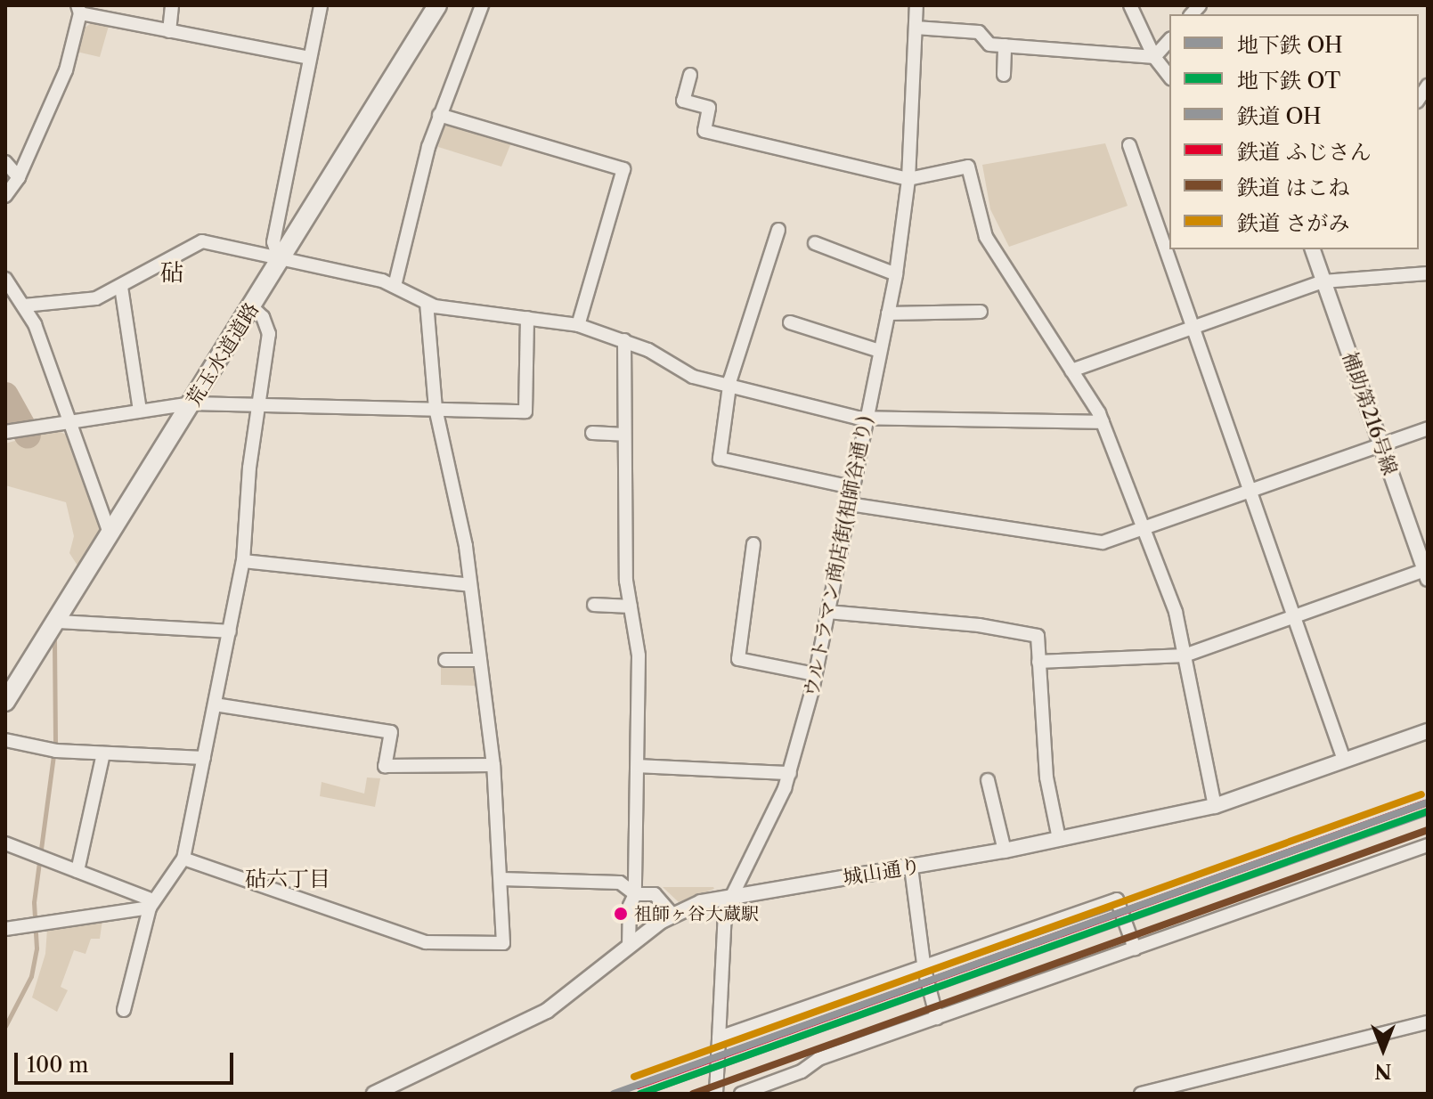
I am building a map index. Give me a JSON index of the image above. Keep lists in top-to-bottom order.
{
  "streets": {
    "main road": ["荒玉水道道路"],
    "street": ["補助第216号線", "ウルトラマン商店街(祖師谷通り)", "城山通り"]
  },
  "crossings": [
    ["ウルトラマン商店街(祖師谷通り)", "城山通り"]
  ],
  "districts": ["砧", "砧六丁目"],
  "places": ["祖師ヶ谷大蔵駅"],
  "lines": [
    "rail line さがみ",
    "metro line OH",
    "rail line ふじさん",
    "metro line OT",
    "rail line OH",
    "rail line はこね"
  ],
  "legend": [
    "地下鉄 OH",
    "地下鉄 OT",
    "鉄道 OH",
    "鉄道 ふじさん",
    "鉄道 はこね",
    "鉄道 さがみ"
  ],
  "scale_bar": "100 m",
  "north": "bottom"
}
